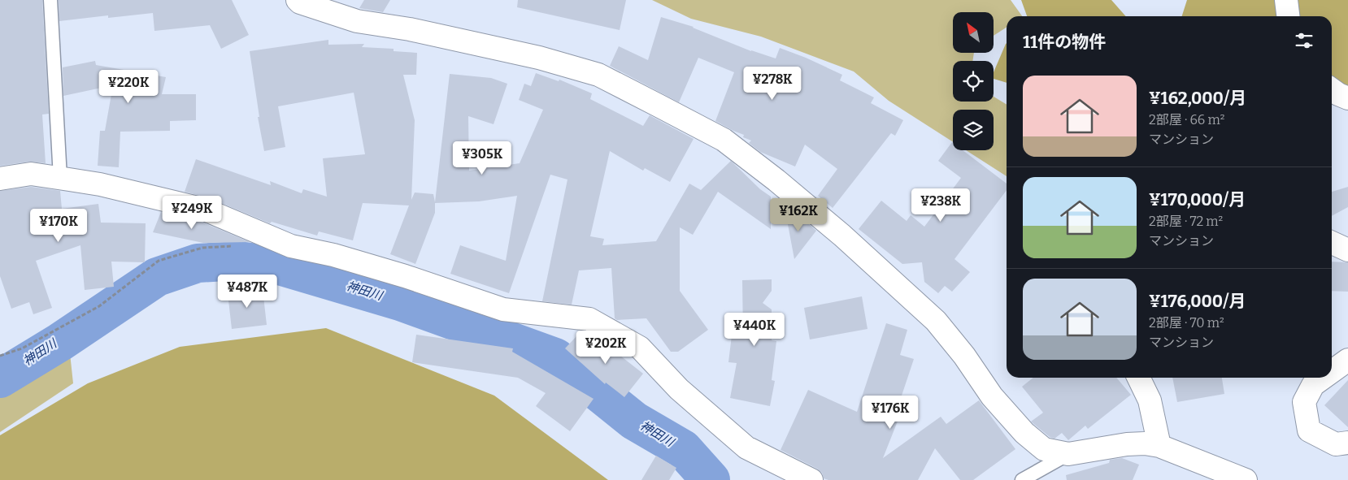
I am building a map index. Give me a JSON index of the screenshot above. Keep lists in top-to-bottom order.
{
  "water": ["神田川"],
  "north": "top left",
  "page": {
    "heading": "11件の物件",
    "list": [
      {
        "name": "¥162,000/月",
        "note": "2部屋 · 66 m² · マンション"
      },
      {
        "name": "¥170,000/月",
        "note": "2部屋 · 72 m² · マンション"
      },
      {
        "name": "¥176,000/月",
        "note": "2部屋 · 70 m² · マンション"
      }
    ],
    "price": [
      "¥278K",
      "¥220K",
      "¥305K",
      "¥238K",
      "¥249K",
      "¥162K",
      "¥170K",
      "¥487K",
      "¥440K",
      "¥202K",
      "¥176K"
    ]
  }
}
